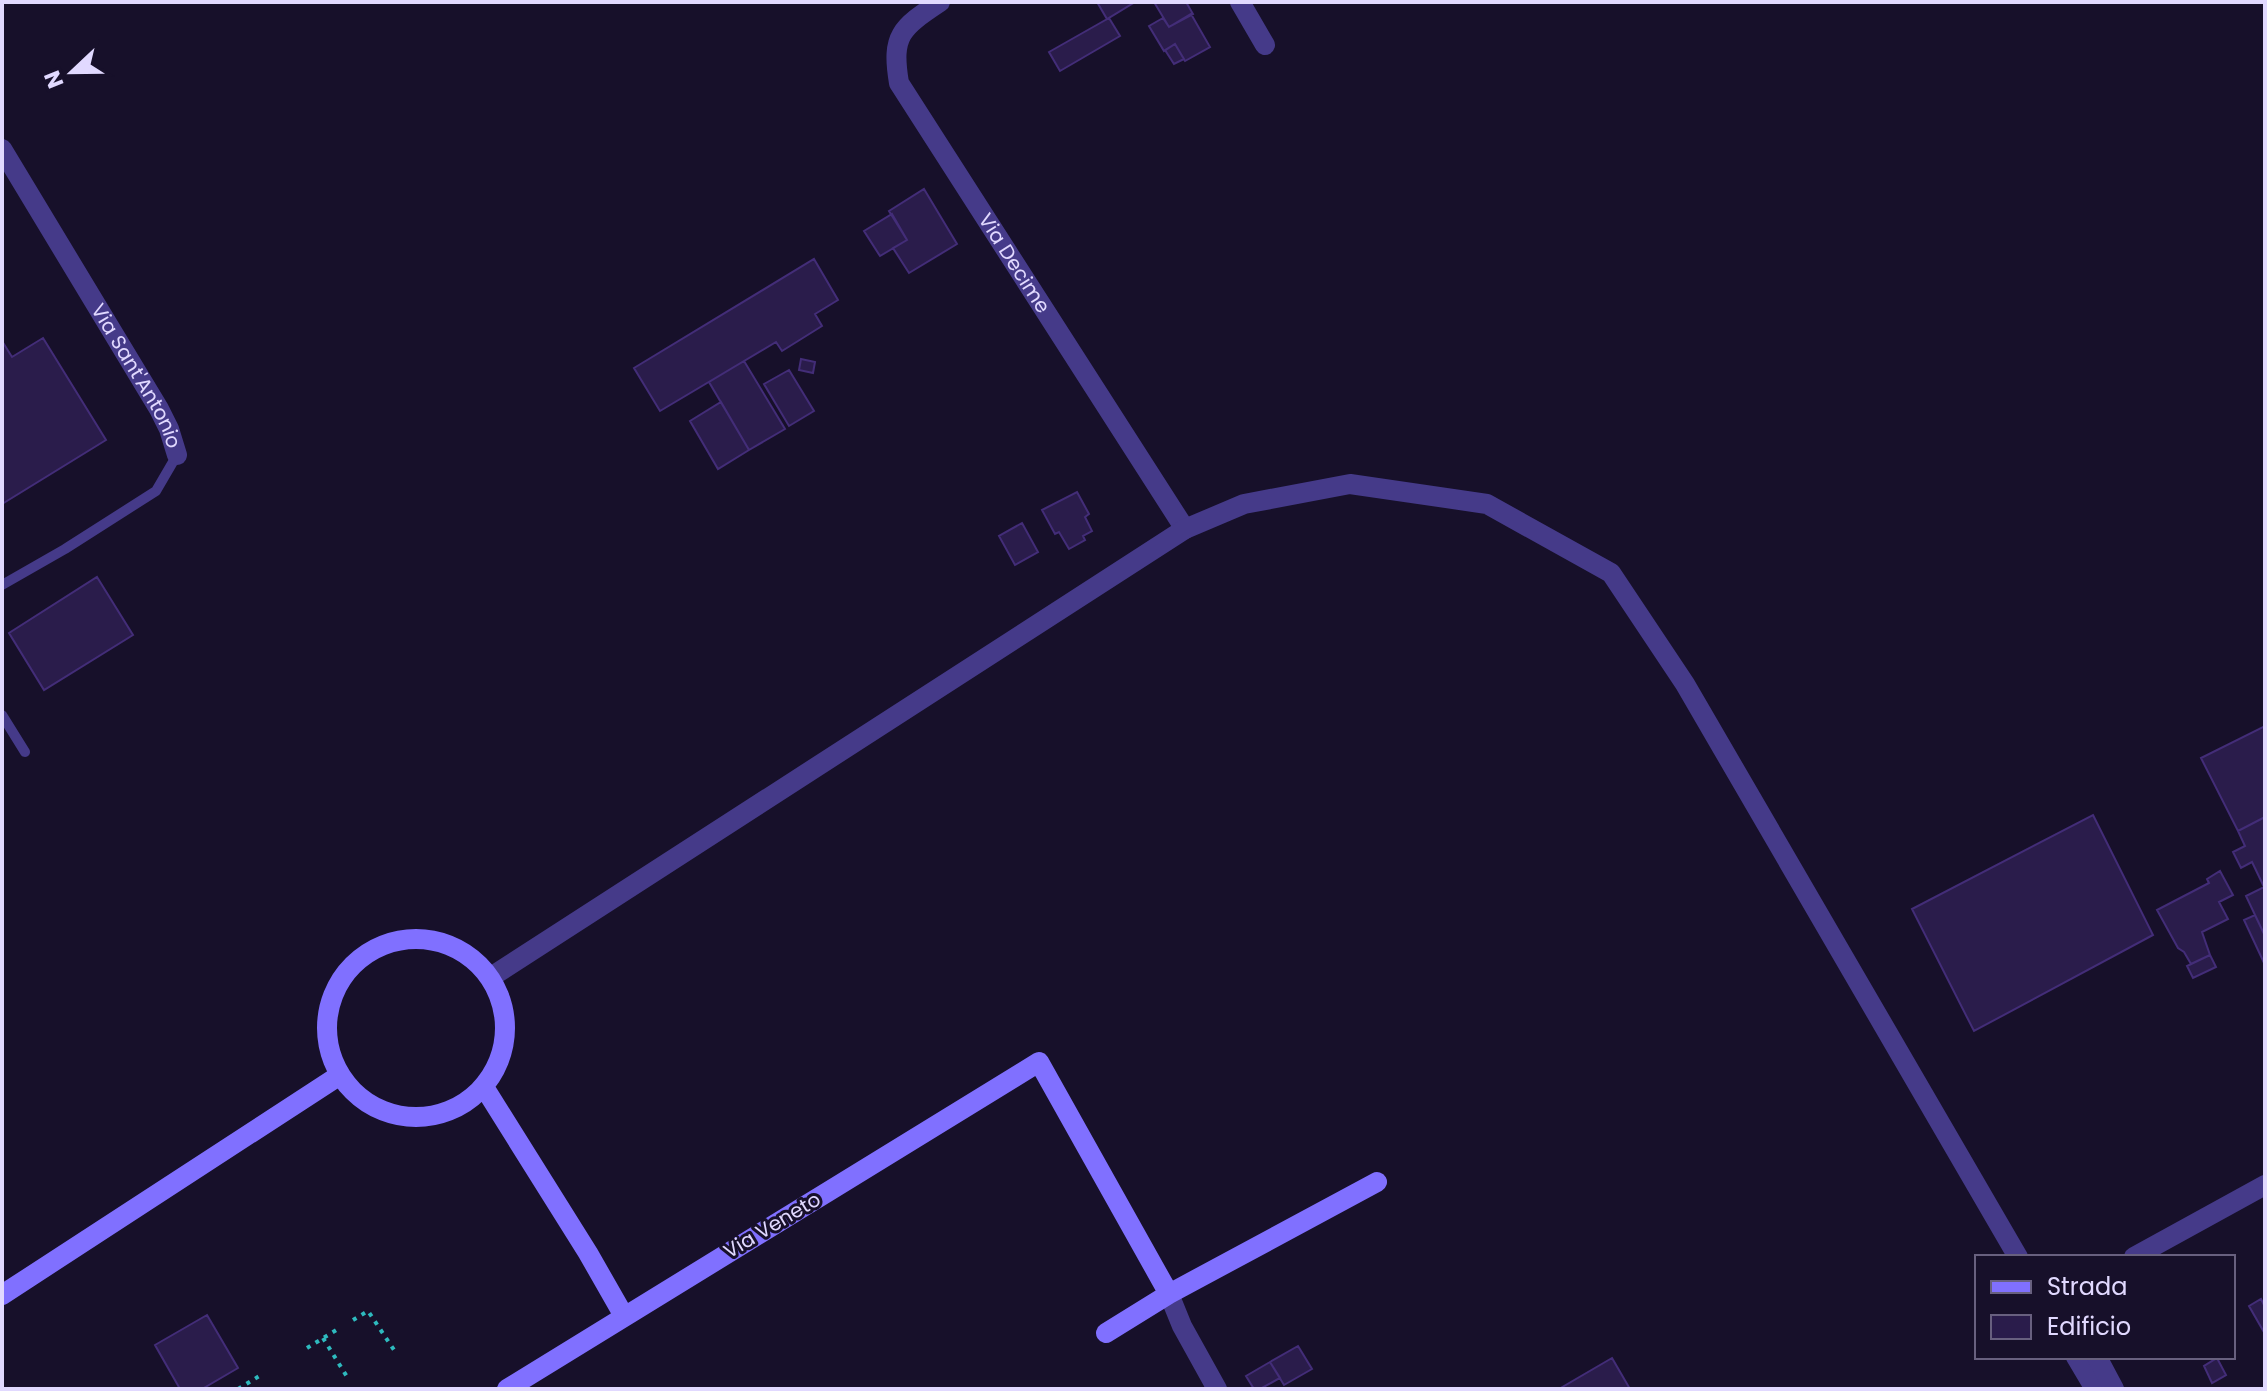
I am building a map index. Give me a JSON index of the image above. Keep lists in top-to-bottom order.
{
  "streets": {
    "street": ["Via Decime", "Via Sant'Antonio", "Via Veneto"]
  },
  "legend": ["Strada", "Edificio"],
  "north": "left"
}
